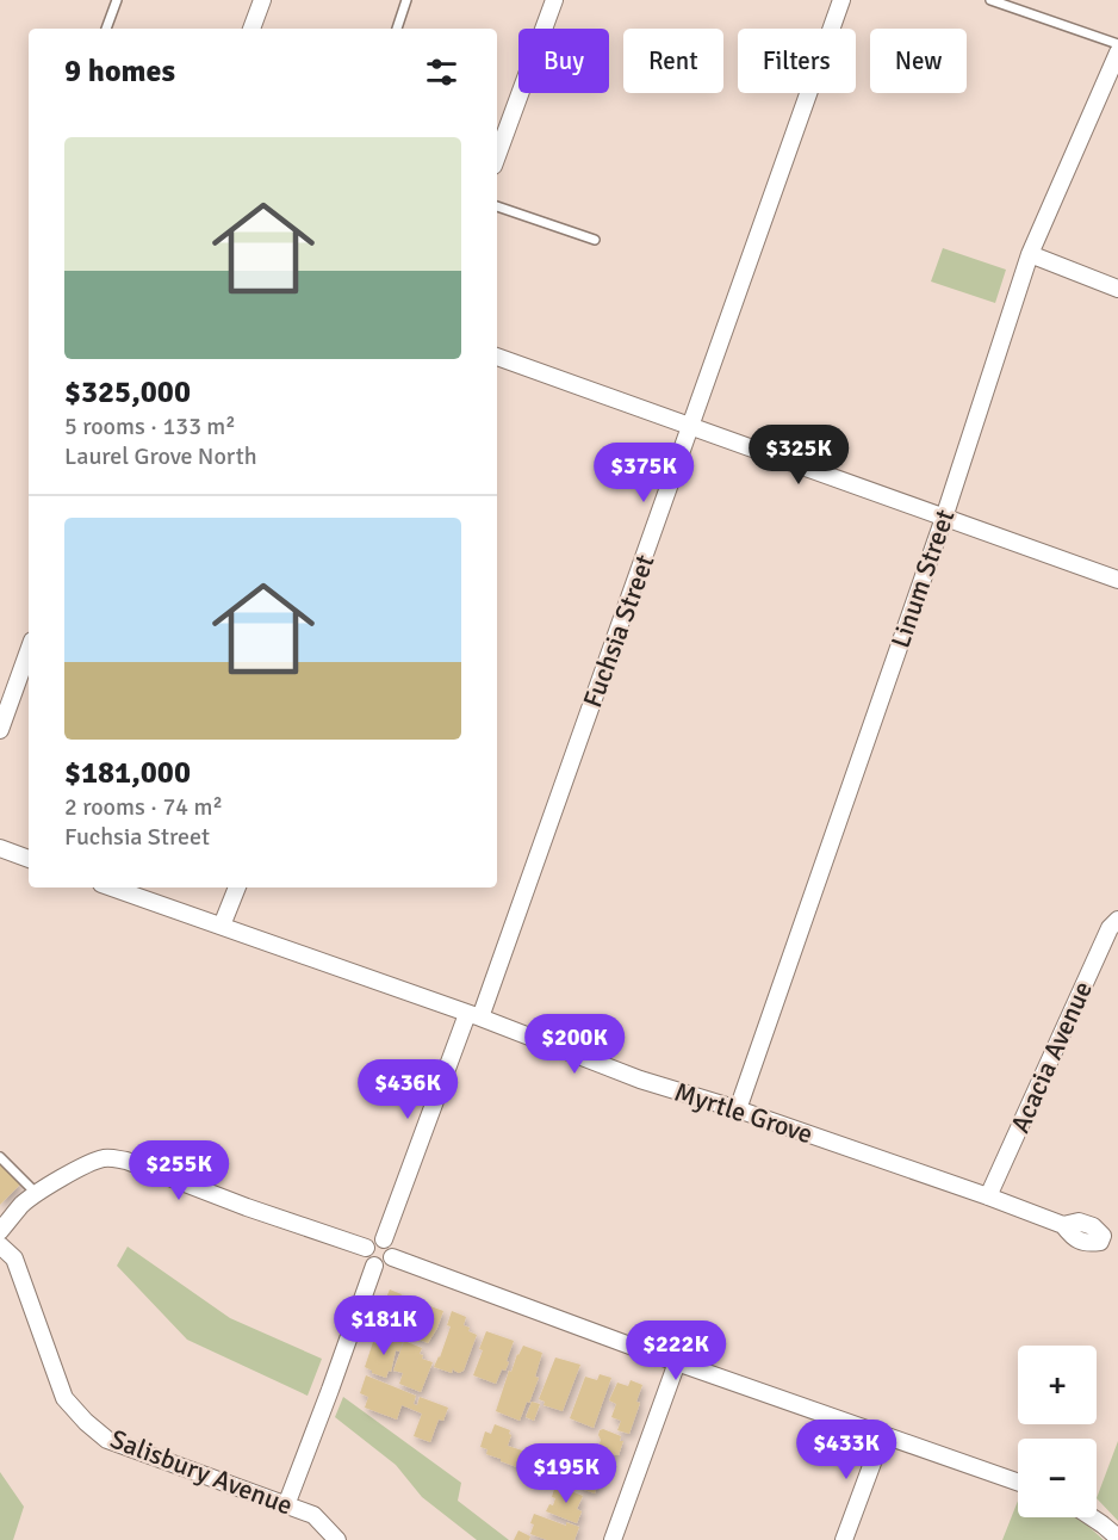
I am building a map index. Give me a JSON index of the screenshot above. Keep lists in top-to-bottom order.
{
  "streets": {
    "street": [
      "Linum Street",
      "Fuchsia Street",
      "Acacia Avenue",
      "Myrtle Grove",
      "Salisbury Avenue"
    ]
  },
  "crossings": [
    ["Linum Street", "Myrtle Grove"],
    ["Fuchsia Street", "Myrtle Grove"],
    ["Acacia Avenue", "Myrtle Grove"]
  ],
  "page": {
    "chip": [
      "Buy",
      "Rent",
      "Filters",
      "New"
    ],
    "heading": "9 homes",
    "list": [
      {
        "name": "$325,000",
        "note": "5 rooms · 133 m² · Laurel Grove North"
      },
      {
        "name": "$181,000",
        "note": "2 rooms · 74 m² · Fuchsia Street"
      }
    ],
    "price": [
      "$325K",
      "$375K",
      "$200K",
      "$436K",
      "$255K",
      "$181K",
      "$222K",
      "$433K",
      "$195K"
    ],
    "map_buttons": ["+", "−"]
  }
}
